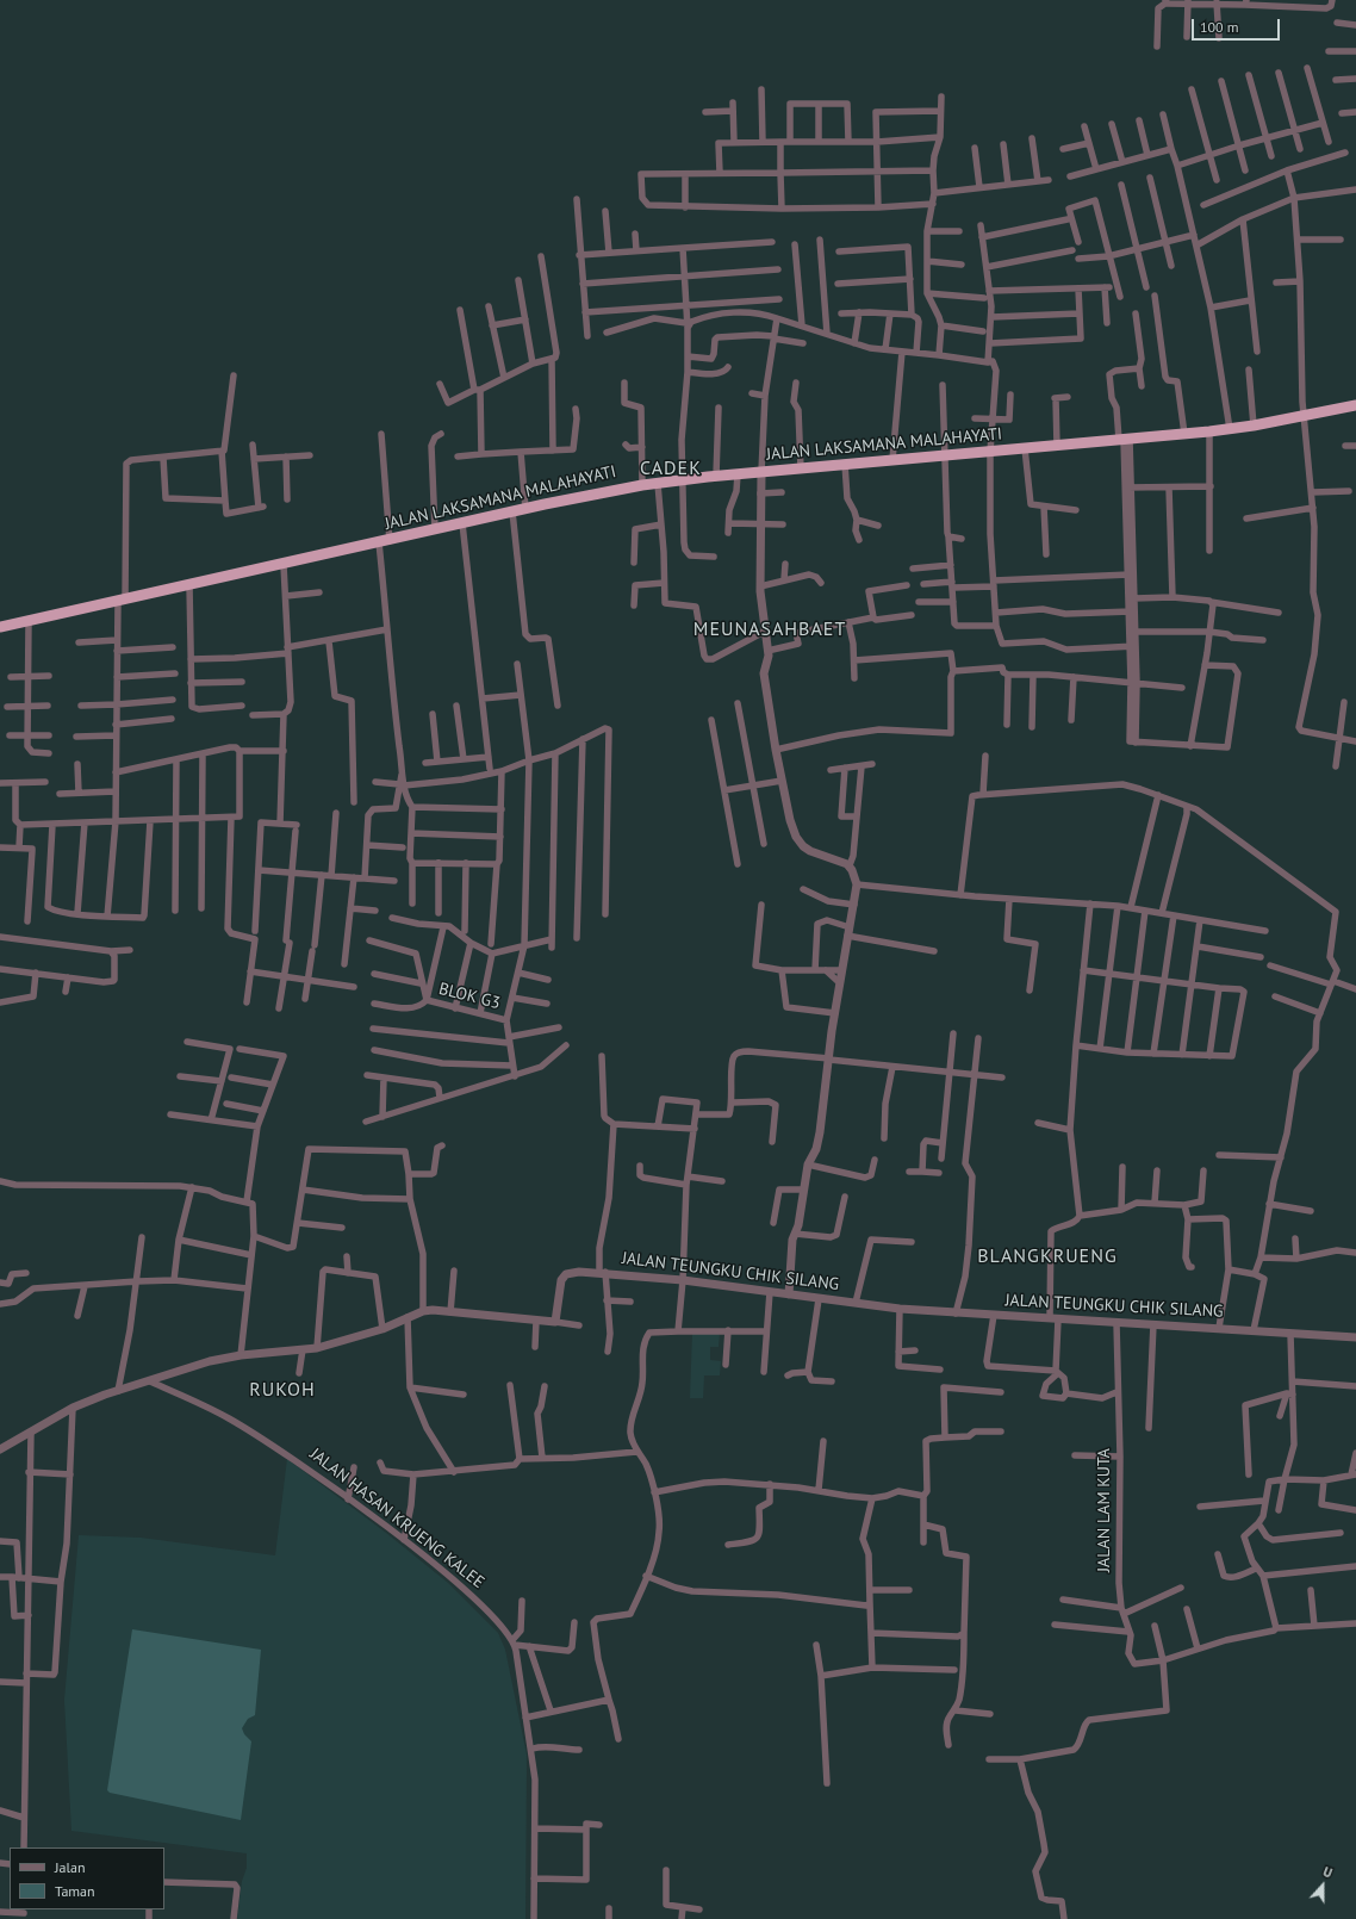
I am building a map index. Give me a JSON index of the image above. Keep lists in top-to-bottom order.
{
  "streets": {
    "highway": ["JALAN LAKSAMANA MALAHAYATI"],
    "street": [
      "BLOK G3",
      "JALAN TEUNGKU CHIK SILANG",
      "JALAN LAM KUTA",
      "JALAN HASAN KRUENG KALEE"
    ]
  },
  "crossings": [
    ["JALAN TEUNGKU CHIK SILANG", "JALAN LAM KUTA"]
  ],
  "districts": [
    "CADEK",
    "MEUNASAHBAET",
    "BLANGKRUENG",
    "RUKOH"
  ],
  "legend": ["Jalan", "Taman"],
  "scale_bar": "100 m",
  "north": "top"
}
